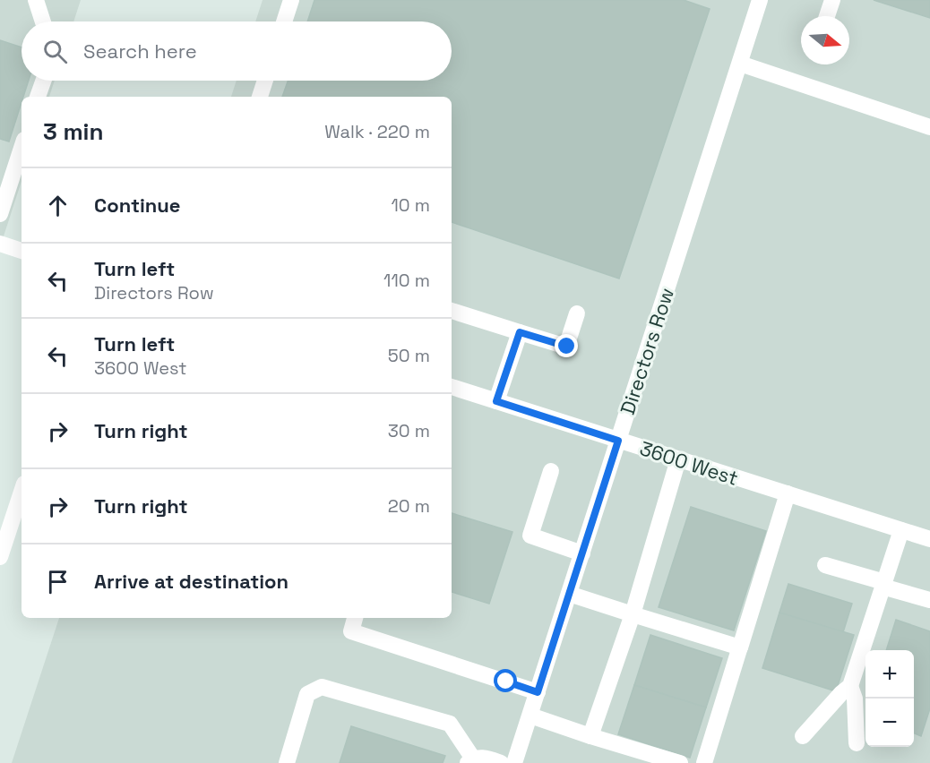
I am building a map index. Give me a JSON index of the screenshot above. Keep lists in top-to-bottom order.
{
  "streets": {
    "street": ["Directors Row", "3600 West"]
  },
  "crossings": [
    ["Directors Row", "3600 West"]
  ],
  "north": "right",
  "page": {
    "search": "Search here",
    "heading": ["3 min", "Walk · 220 m"],
    "list": [
      ["Continue", "10 m"],
      ["Turn left", "Directors Row", "110 m"],
      ["Turn left", "3600 West", "50 m"],
      ["Turn right", "30 m"],
      ["Turn right", "20 m"],
      "Arrive at destination"
    ],
    "map_buttons": ["+", "−"]
  }
}
